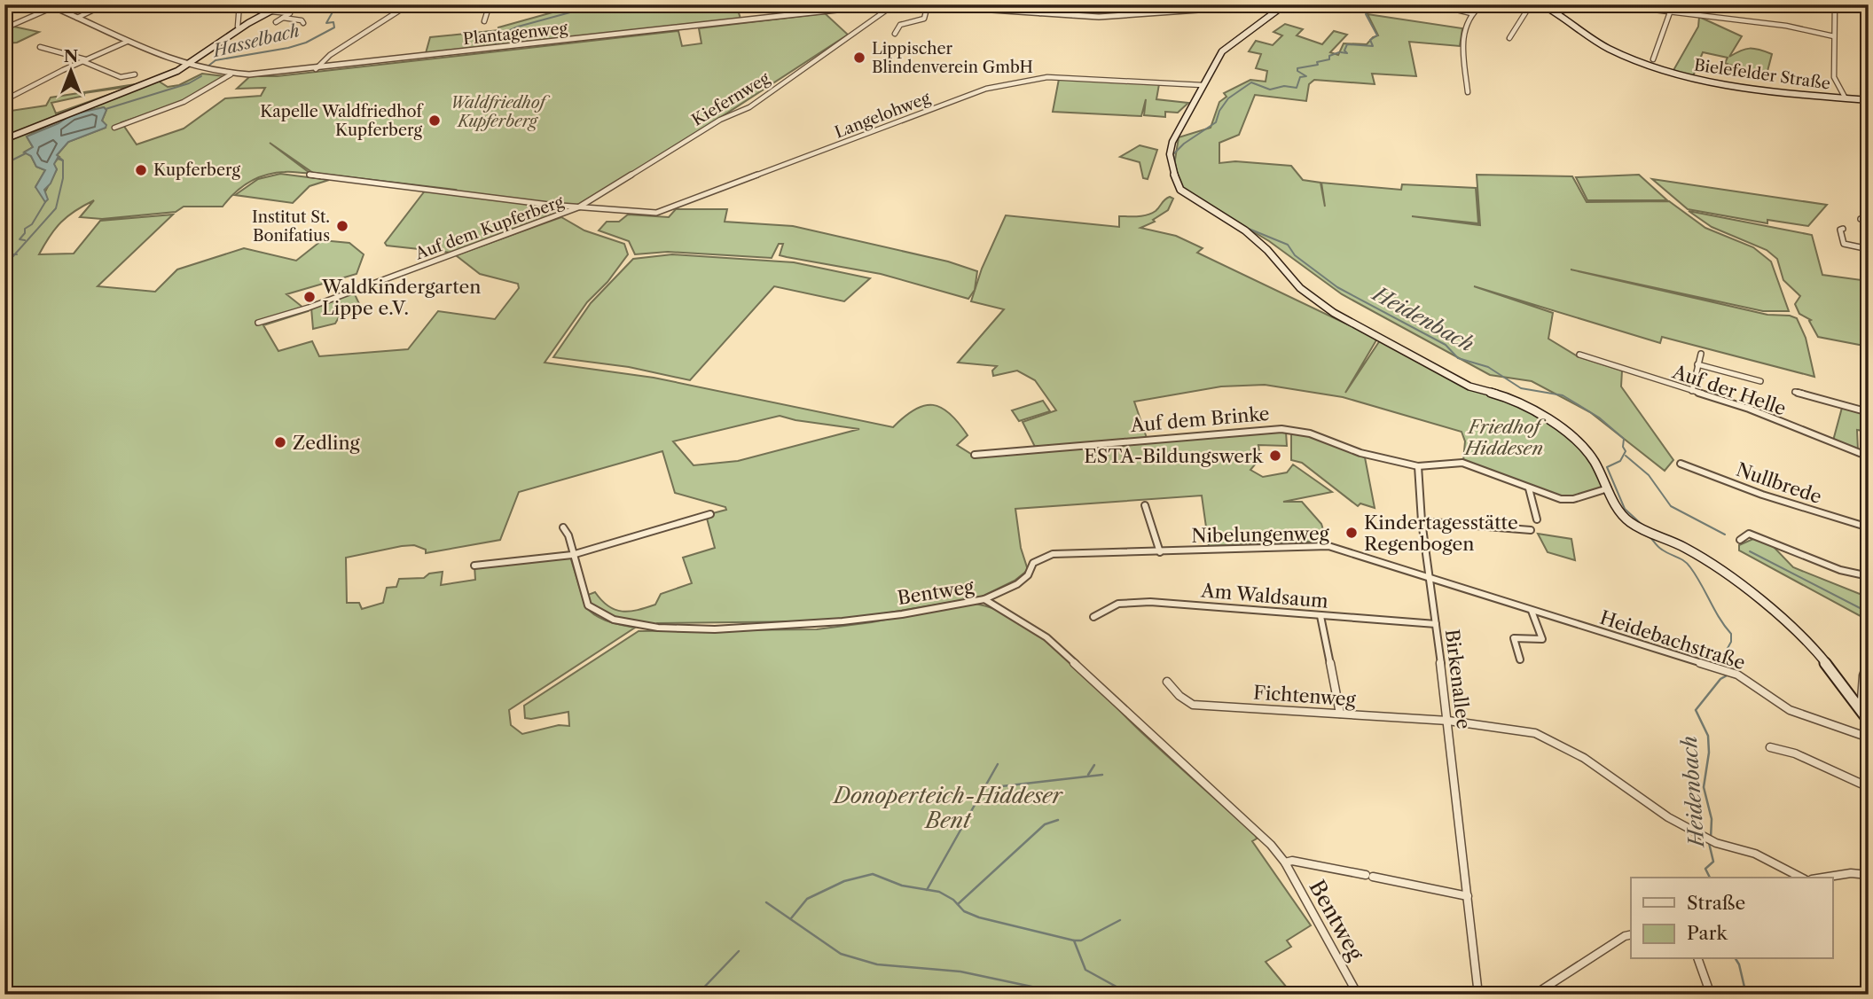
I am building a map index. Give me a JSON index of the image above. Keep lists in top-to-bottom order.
{
  "streets": {
    "main road": ["Bielefelder Straße"],
    "street": [
      "Plantagenweg",
      "Kiefernweg",
      "Langelohweg",
      "Auf dem Kupferberg",
      "Auf der Helle",
      "Auf dem Brinke",
      "Nullbrede",
      "Nibelungenweg",
      "Bentweg",
      "Am Waldsaum",
      "Heidebachstraße",
      "Birkenallee",
      "Fichtenweg"
    ]
  },
  "crossings": [
    ["Plantagenweg", "Kiefernweg"],
    ["Kiefernweg", "Langelohweg"],
    ["Kiefernweg", "Auf dem Kupferberg"],
    ["Langelohweg", "Auf dem Kupferberg"],
    ["Auf dem Brinke", "Birkenallee"],
    ["Nibelungenweg", "Bentweg"],
    ["Nibelungenweg", "Heidebachstraße"],
    ["Nibelungenweg", "Birkenallee"],
    ["Bentweg", "Birkenallee"],
    ["Am Waldsaum", "Birkenallee"],
    ["Heidebachstraße", "Birkenallee"],
    ["Birkenallee", "Fichtenweg"]
  ],
  "water": ["Hasselbach", "Heidenbach"],
  "parks": ["Waldfriedhof Kupferberg", "Friedhof Hiddesen", "Donoperteich-Hiddeser Bent"],
  "places": [
    "Lippischer Blindenverein GmbH",
    "Kapelle Waldfriedhof Kupferberg",
    "Kupferberg",
    "Institut St. Bonifatius",
    "Waldkindergarten Lippe e.V.",
    "Zedling",
    "ESTA-Bildungswerk",
    "Kindertagesstätte Regenbogen"
  ],
  "legend": ["Straße", "Park"],
  "north": "top"
}
